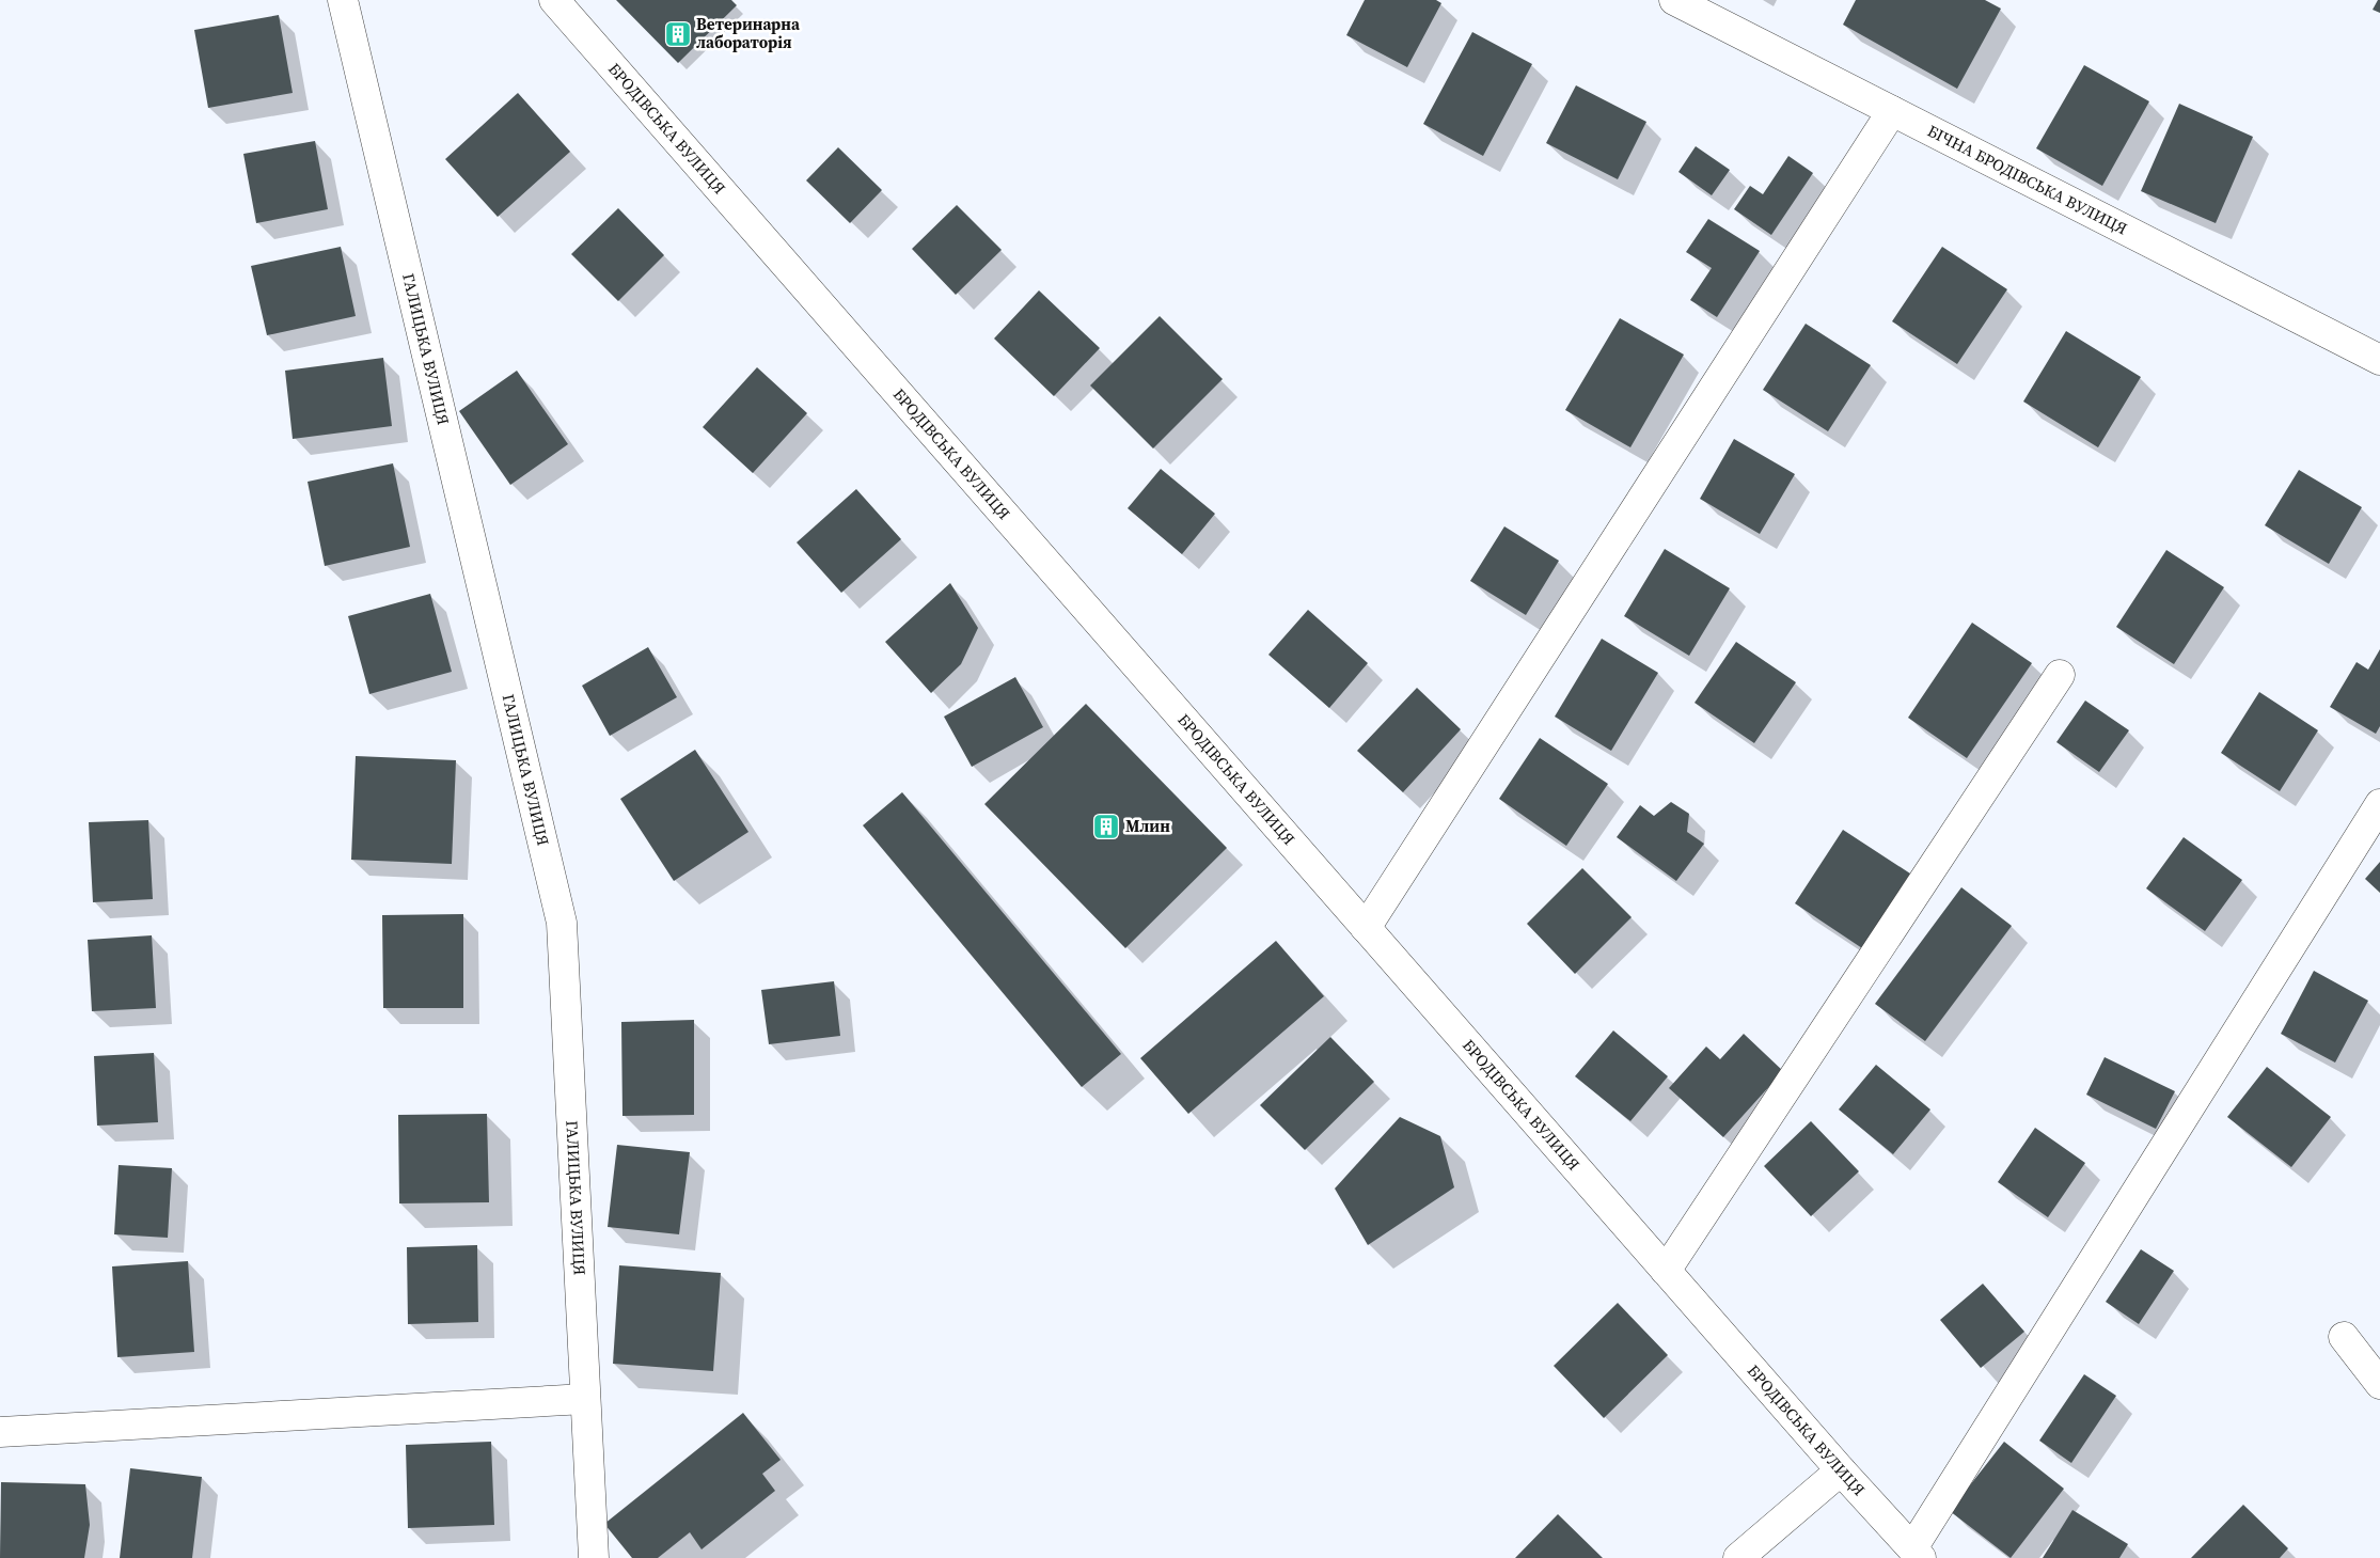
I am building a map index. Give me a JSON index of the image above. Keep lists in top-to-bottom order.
{
  "streets": {
    "street": ["БРОДІВСЬКА ВУЛИЦЯ", "БІЧНА БРОДІВСЬКА ВУЛИЦЯ", "ГАЛИЦЬКА ВУЛИЦЯ"]
  },
  "places": {
    "building": ["Ветеринарна лабораторія", "Млин"]
  }
}
